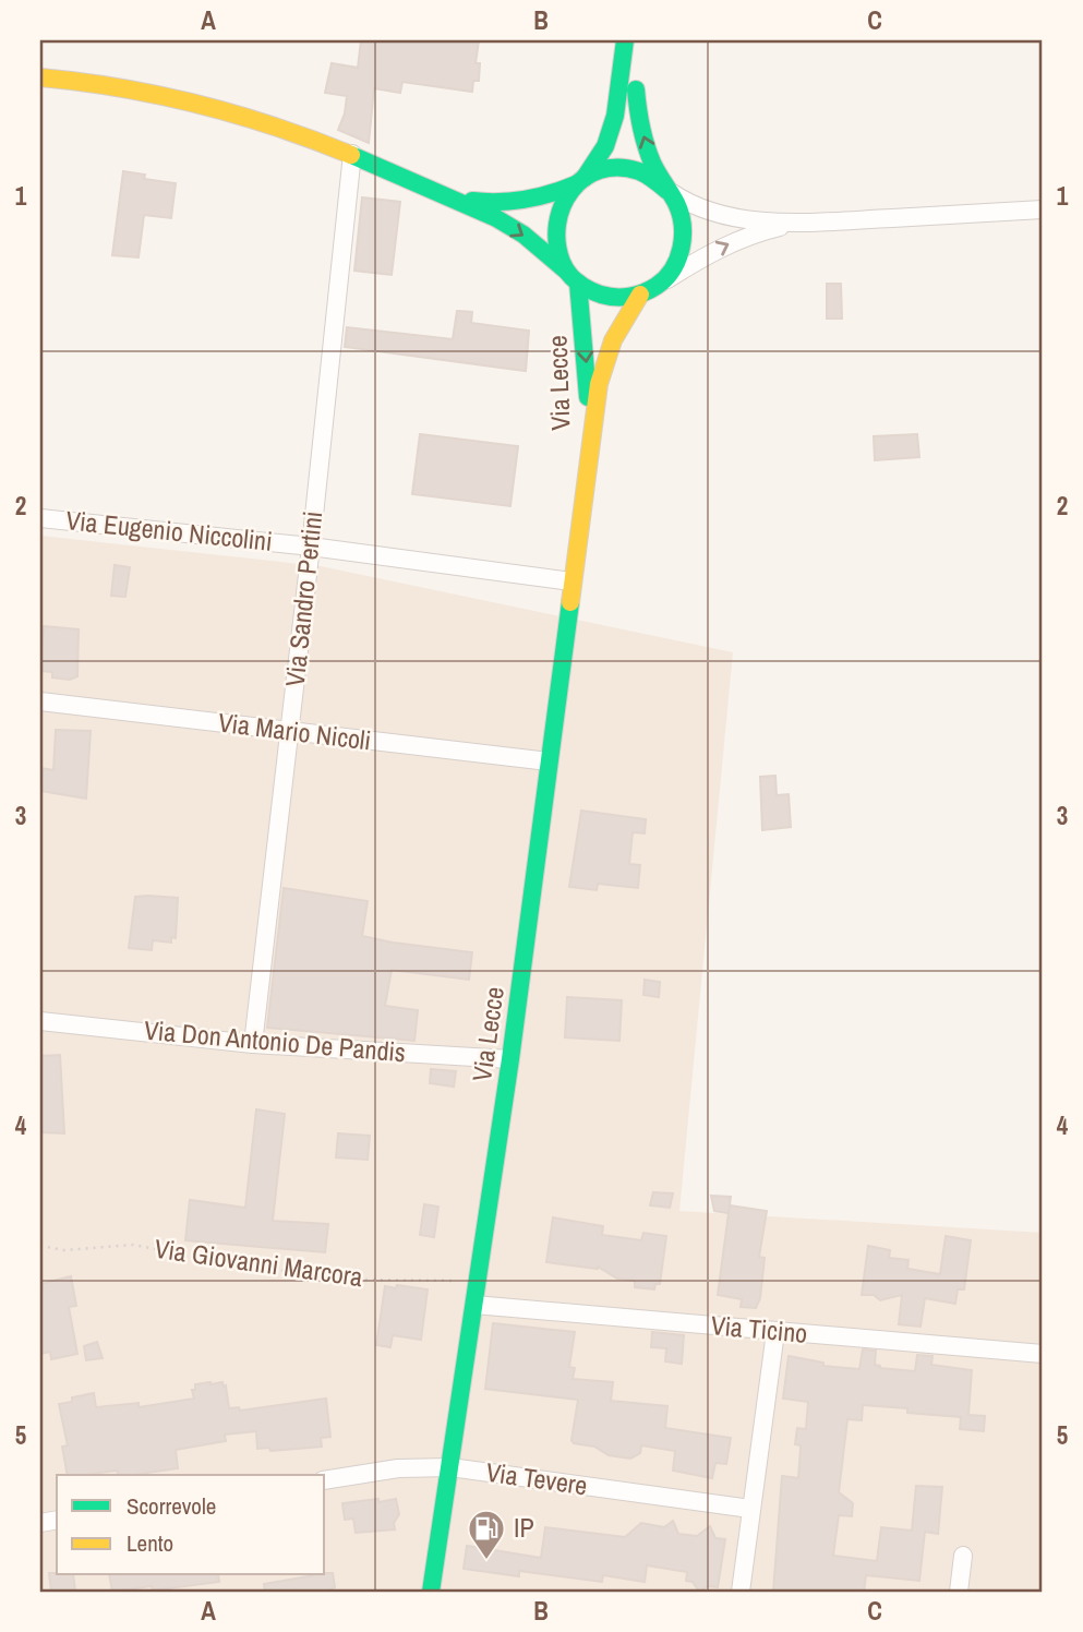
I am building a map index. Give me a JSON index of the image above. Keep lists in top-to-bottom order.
{
  "streets": {
    "street": [
      "Via Lecce",
      "Via Eugenio Niccolini",
      "Via Sandro Pertini",
      "Via Mario Nicoli",
      "Via Don Antonio De Pandis",
      "Via Ticino",
      "Via Tevere"
    ],
    "path": ["Via Giovanni Marcora"]
  },
  "crossings": [
    ["Via Lecce", "Via Eugenio Niccolini"],
    ["Via Lecce", "Via Mario Nicoli"],
    ["Via Lecce", "Via Don Antonio De Pandis"],
    ["Via Lecce", "Via Giovanni Marcora"],
    ["Via Lecce", "Via Ticino"],
    ["Via Lecce", "Via Tevere"],
    ["Via Eugenio Niccolini", "Via Sandro Pertini"],
    ["Via Sandro Pertini", "Via Mario Nicoli"],
    ["Via Sandro Pertini", "Via Don Antonio De Pandis"]
  ],
  "places": {
    "fuel station": ["IP"]
  },
  "legend": ["Scorrevole", "Lento"],
  "grid": {
    "columns": ["A", "B", "C"],
    "rows": [
      "1",
      "2",
      "3",
      "4",
      "5"
    ]
  }
}
